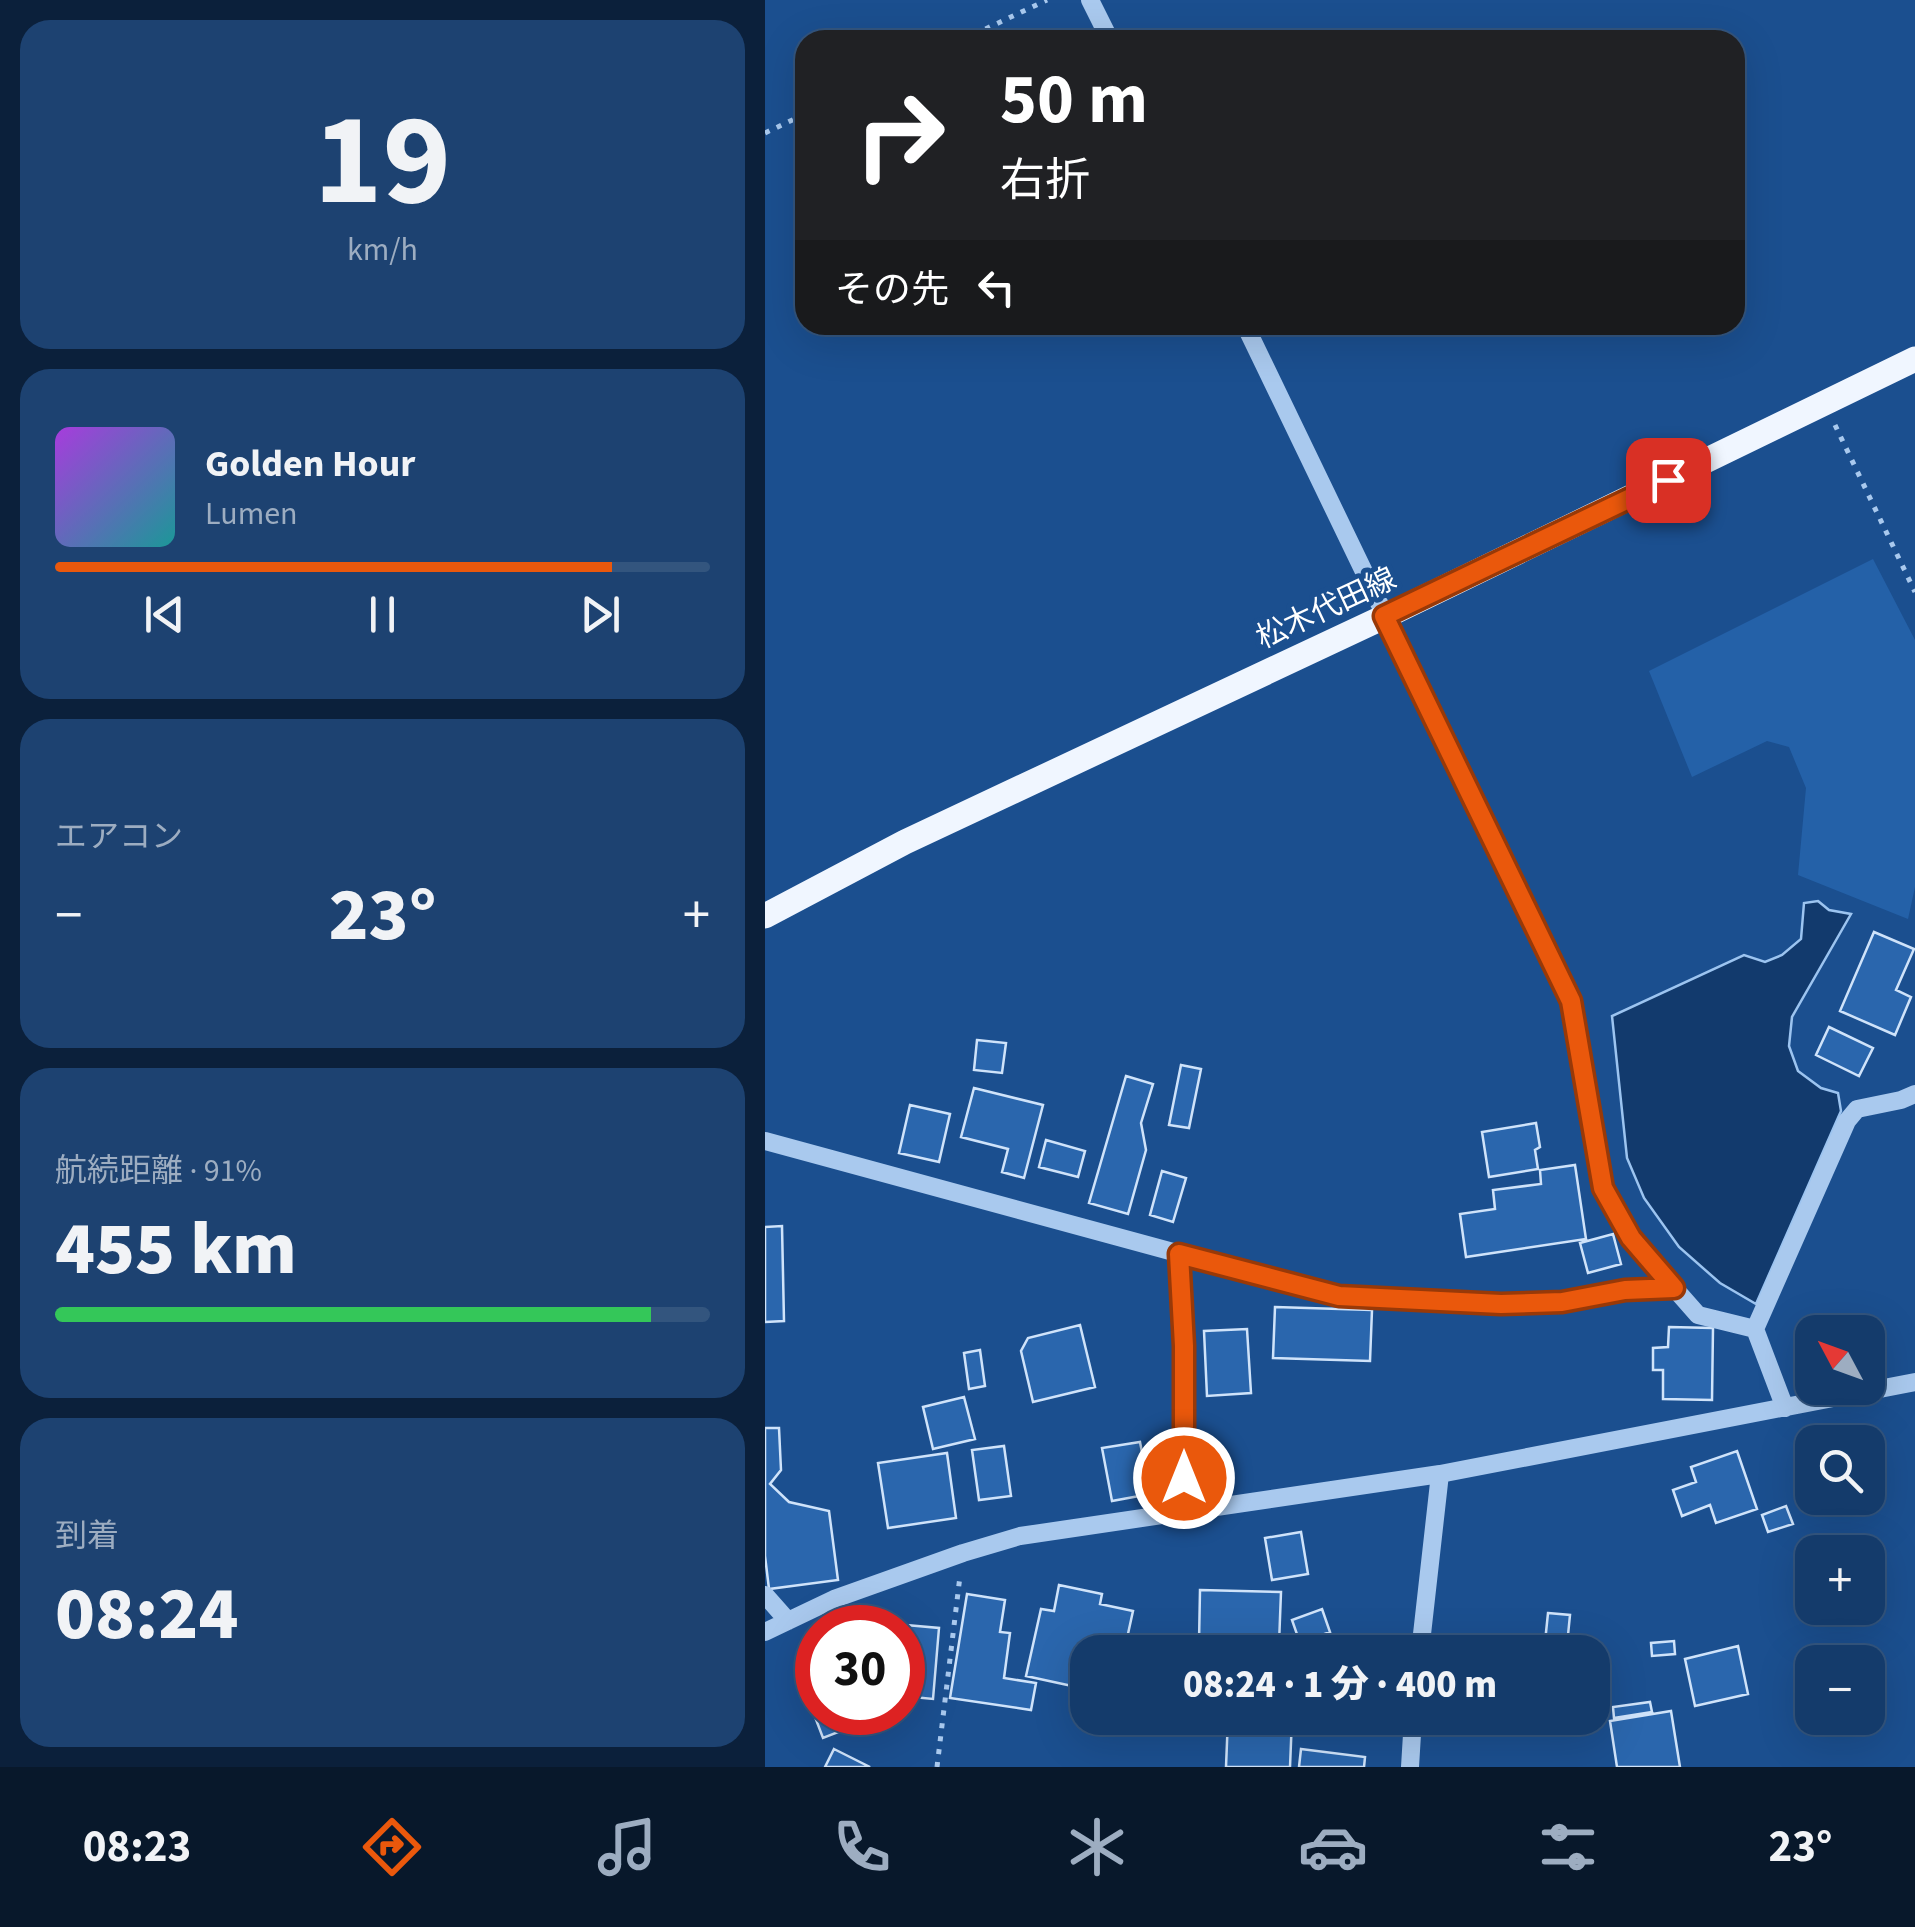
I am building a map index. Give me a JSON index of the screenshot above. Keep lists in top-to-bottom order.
{
  "streets": {
    "main road": ["松木代田線"]
  },
  "north": "top left",
  "page": {
    "tile": [
      ["19", "km/h"],
      "エアコン",
      ["航続距離 · 91%", "455 km"],
      ["到着", "08:24"]
    ],
    "turn": ["50 m", "右折"],
    "then": "その先",
    "song": ["Golden Hour", "Lumen"],
    "heat": ["−", "23°", "+"],
    "map_buttons": ["+", "−"],
    "limit": "30",
    "trip": "08:24 · 1 分 · 400 m",
    "tabs": ["08:23", "23°"]
  }
}
